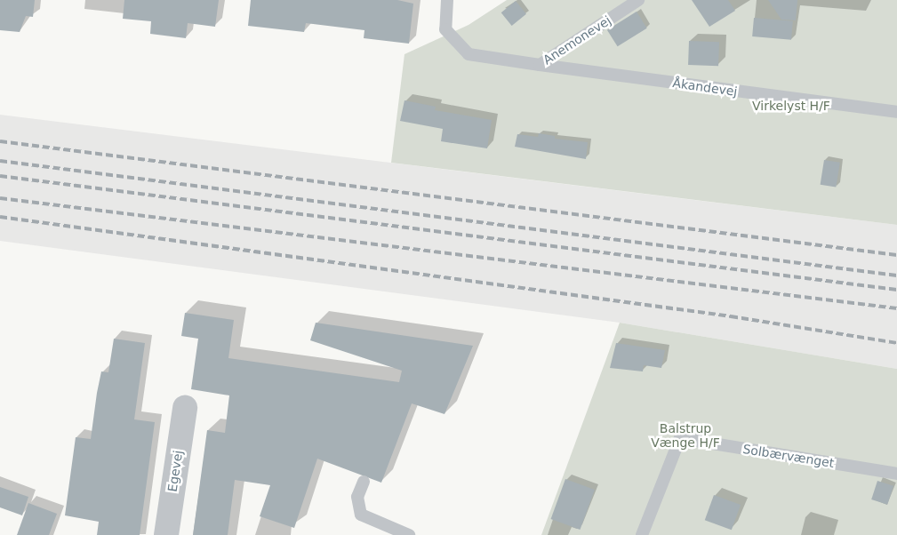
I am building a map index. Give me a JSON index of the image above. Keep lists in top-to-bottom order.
{
  "streets": {
    "street": ["Egevej"],
    "lane": ["Anemonevej", "Åkandevej", "Solbærvænget"]
  },
  "crossings": [
    ["Anemonevej", "Åkandevej"]
  ],
  "parks": ["Virkelyst H/F", "Balstrup Vænge H/F"]
}
